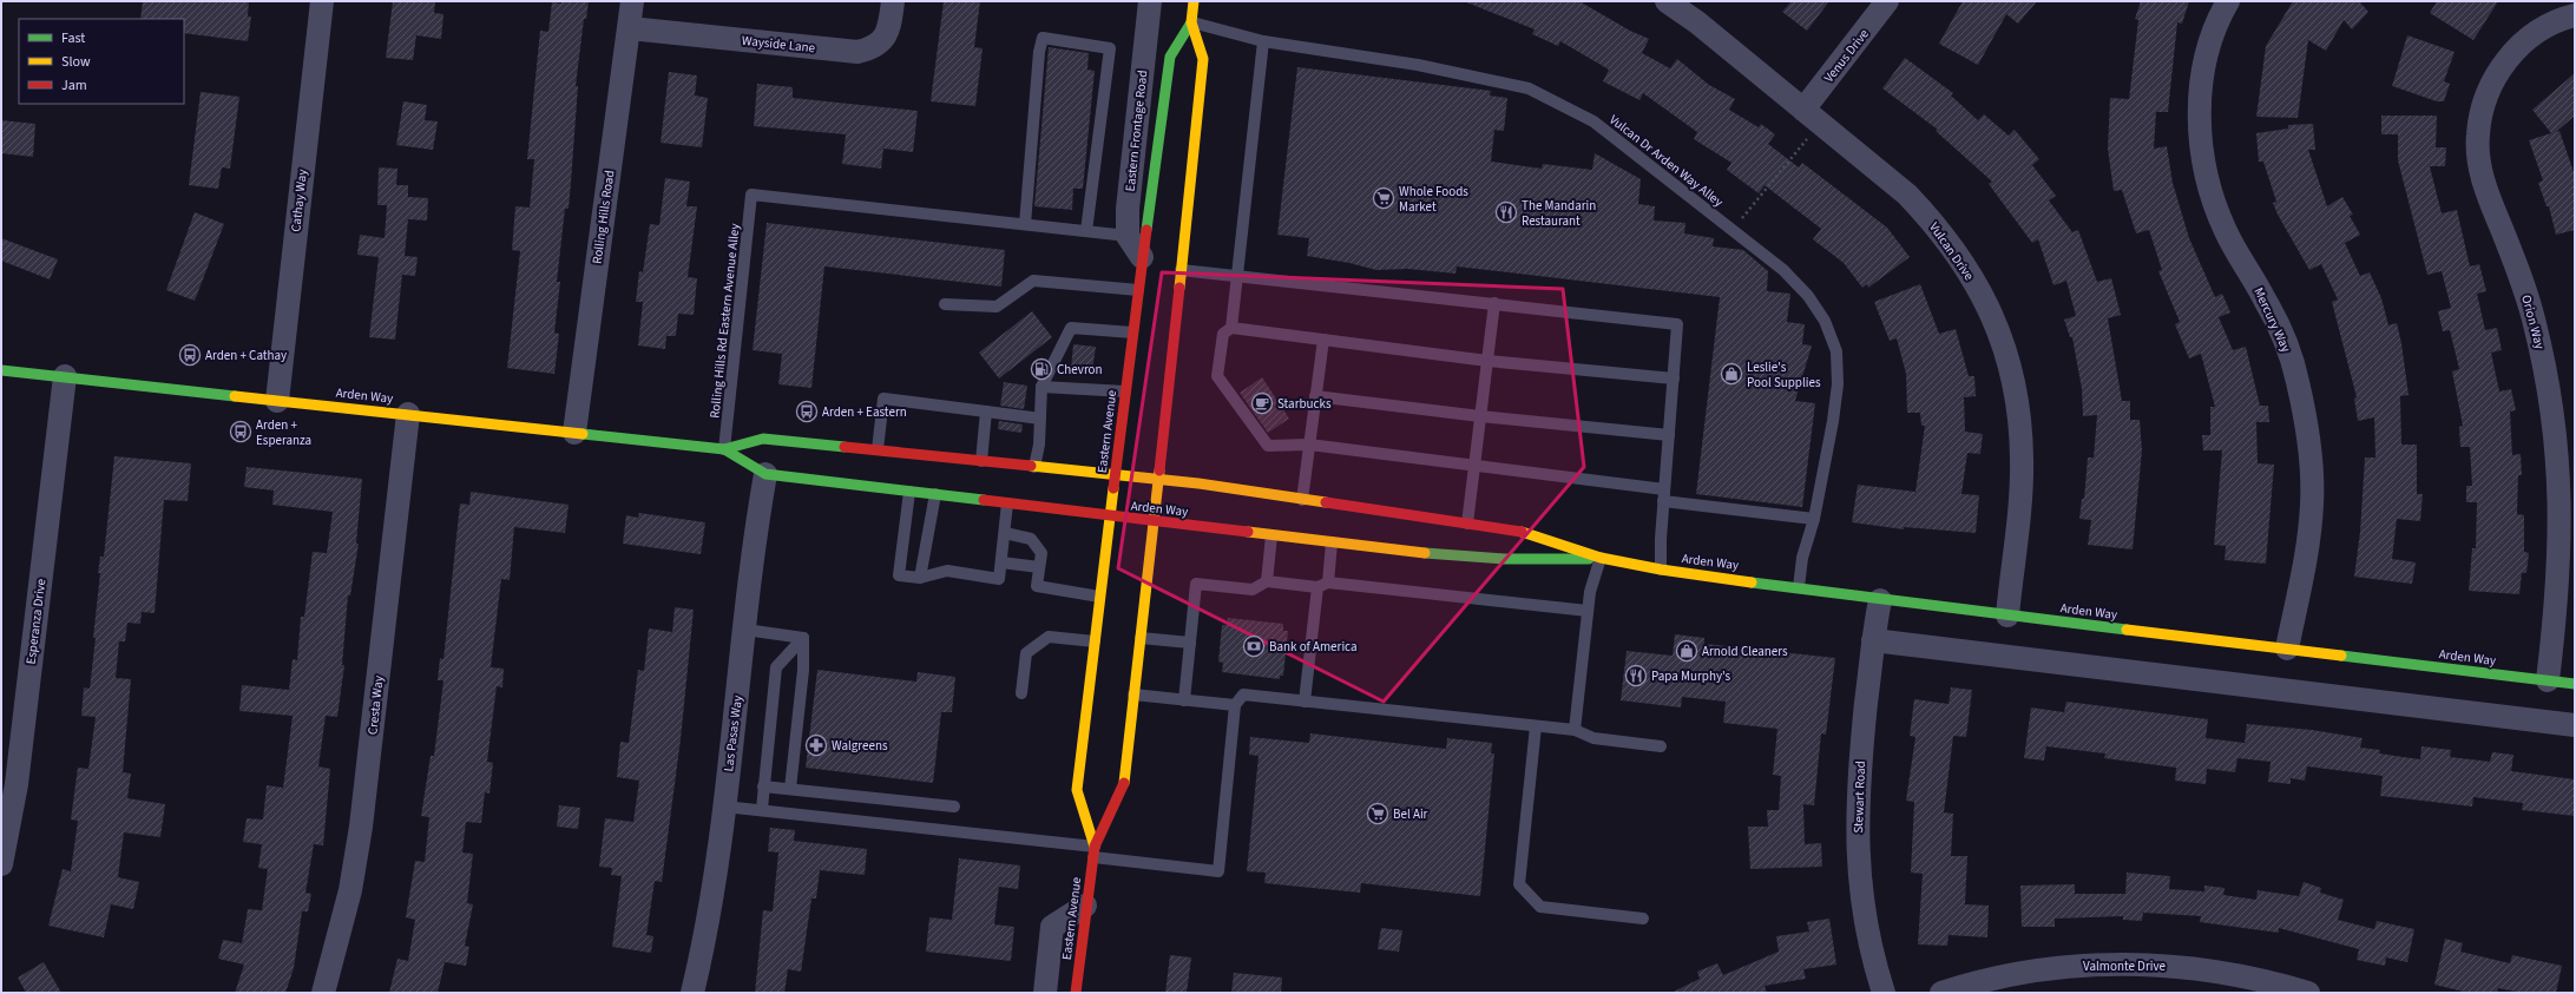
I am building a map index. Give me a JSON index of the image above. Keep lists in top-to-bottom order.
{
  "streets": {
    "main road": ["Arden Way", "Eastern Avenue"],
    "street": [
      "Wayside Lane",
      "Venus Drive",
      "Eastern Frontage Road",
      "Cathay Way",
      "Rolling Hills Road",
      "Vulcan Drive",
      "Mercury Way",
      "Orion Way",
      "Esperanza Drive",
      "Cresta Way",
      "Las Pasas Way",
      "Stewart Road",
      "Valmonte Drive"
    ],
    "lane": ["Vulcan Dr Arden Way Alley", "Rolling Hills Rd Eastern Avenue Alley"]
  },
  "crossings": [
    ["Wayside Lane", "Rolling Hills Road"],
    ["Venus Drive", "Vulcan Drive"],
    ["Vulcan Dr Arden Way Alley", "Arden Way"],
    ["Vulcan Dr Arden Way Alley", "Eastern Avenue"],
    ["Cathay Way", "Arden Way"],
    ["Rolling Hills Road", "Arden Way"],
    ["Vulcan Drive", "Arden Way"],
    ["Mercury Way", "Arden Way"],
    ["Rolling Hills Rd Eastern Avenue Alley", "Arden Way"],
    ["Orion Way", "Arden Way"],
    ["Arden Way", "Eastern Avenue"],
    ["Arden Way", "Esperanza Drive"],
    ["Arden Way", "Cresta Way"],
    ["Arden Way", "Las Pasas Way"],
    ["Arden Way", "Stewart Road"]
  ],
  "places": {
    "supermarket": ["Whole Foods Market", "Bel Air"],
    "restaurant": ["The Mandarin Restaurant", "Papa Murphy's"],
    "bus stop": ["Arden + Cathay", "Arden + Eastern", "Arden + Esperanza"],
    "fuel station": ["Chevron"],
    "shop": ["Leslie's Pool Supplies", "Arnold Cleaners"],
    "cafe": ["Starbucks"],
    "bank": ["Bank of America"],
    "pharmacy": ["Walgreens"]
  },
  "legend": ["Fast", "Slow", "Jam"]
}
